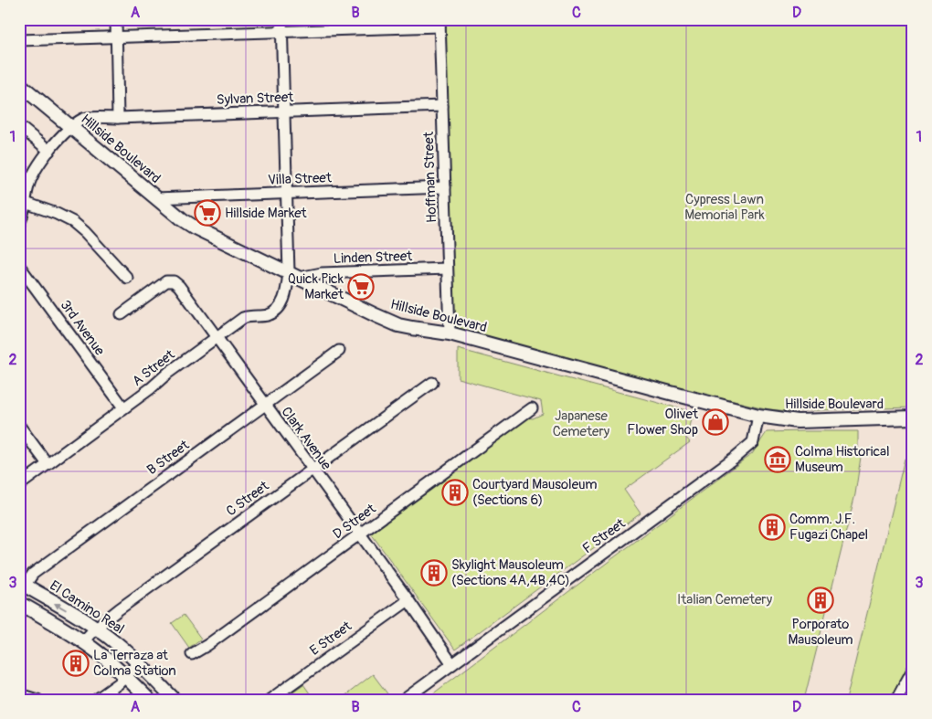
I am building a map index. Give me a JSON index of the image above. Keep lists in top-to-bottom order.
{
  "streets": {
    "main road": ["Hillside Boulevard", "El Camino Real"],
    "street": [
      "Sylvan Street",
      "Hoffman Street",
      "Villa Street",
      "Linden Street",
      "3rd Avenue",
      "A Street",
      "Clark Avenue",
      "B Street",
      "C Street",
      "D Street",
      "F Street",
      "E Street"
    ]
  },
  "crossings": [
    ["Sylvan Street", "Hillside Boulevard"],
    ["Sylvan Street", "Hoffman Street"],
    ["Sylvan Street", "A Street"],
    ["Hillside Boulevard", "Hoffman Street"],
    ["Hillside Boulevard", "Villa Street"],
    ["Hillside Boulevard", "Linden Street"],
    ["Hillside Boulevard", "A Street"],
    ["Hillside Boulevard", "F Street"],
    ["Hoffman Street", "Villa Street"],
    ["Hoffman Street", "Linden Street"],
    ["Villa Street", "A Street"],
    ["Linden Street", "A Street"],
    ["3rd Avenue", "A Street"],
    ["A Street", "Clark Avenue"],
    ["Clark Avenue", "B Street"],
    ["Clark Avenue", "C Street"],
    ["Clark Avenue", "D Street"],
    ["Clark Avenue", "F Street"],
    ["Clark Avenue", "E Street"],
    ["B Street", "El Camino Real"],
    ["C Street", "El Camino Real"]
  ],
  "parks": ["Cypress Lawn Memorial Park", "Japanese Cemetery", "Italian Cemetery"],
  "places": {
    "supermarket": ["Hillside Market", "Quick Pick Market"],
    "shop": ["Olivet Flower Shop"],
    "museum": ["Colma Historical Museum"],
    "building": [
      "Courtyard Mausoleum (Sections 6)",
      "Comm. J.F. Fugazi Chapel",
      "Skylight Mausoleum (Sections 4A,4B,4C)",
      "Porporato Mausoleum",
      "La Terraza at Colma Station"
    ]
  },
  "grid": {
    "columns": [
      "A",
      "B",
      "C",
      "D"
    ],
    "rows": ["1", "2", "3"]
  }
}
